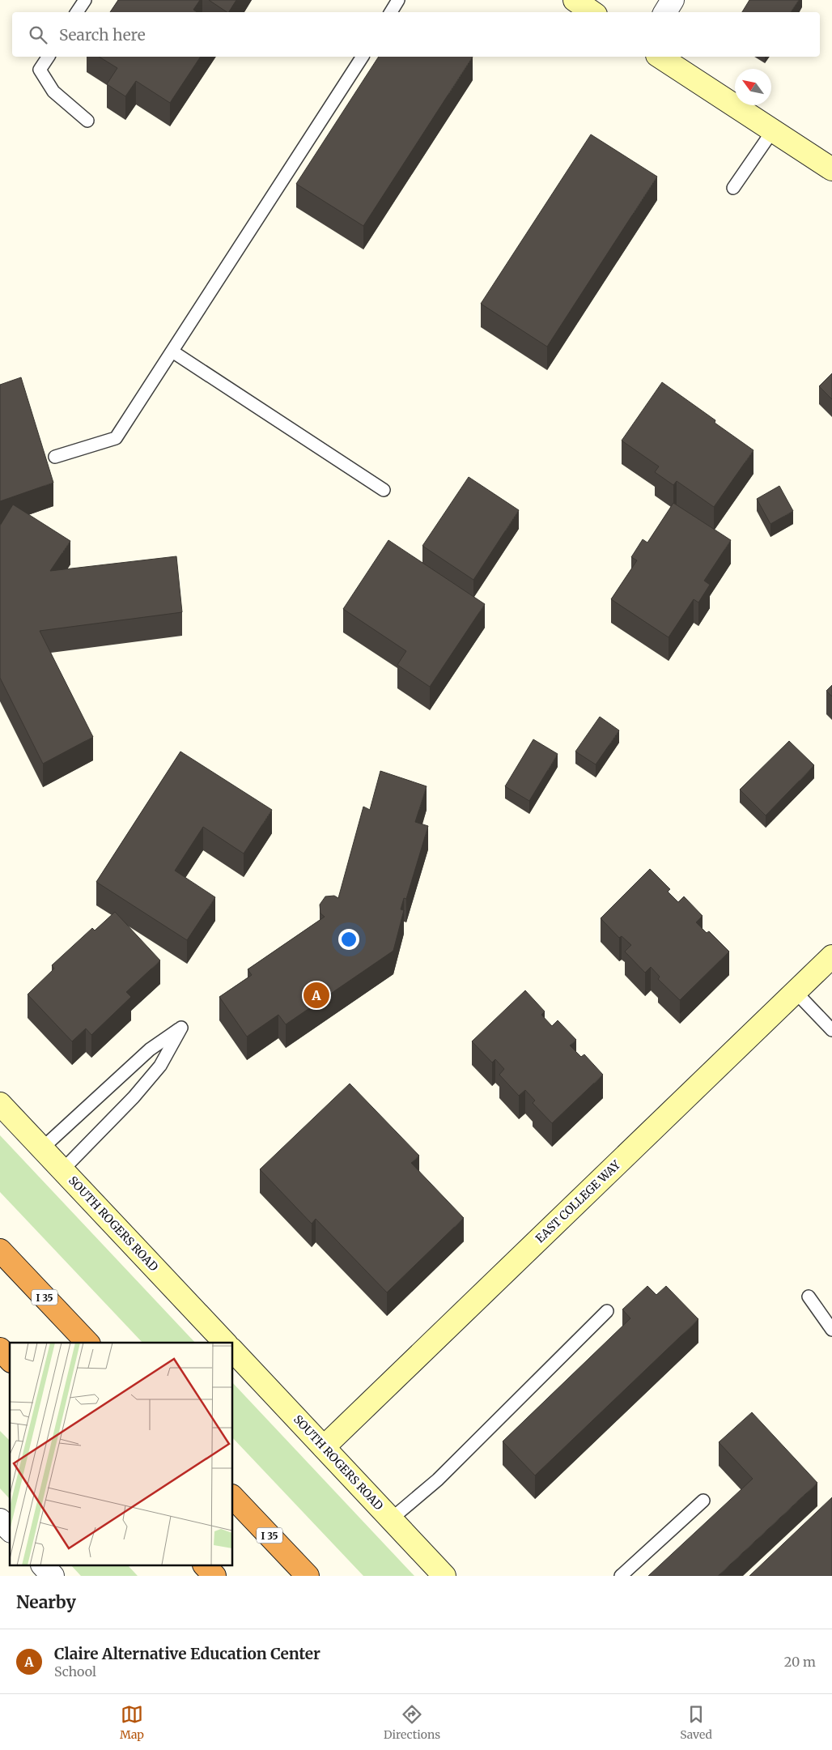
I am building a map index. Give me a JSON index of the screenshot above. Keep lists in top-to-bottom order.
{
  "streets": {
    "highway": ["I 35"],
    "street": ["EAST COLLEGE WAY", "SOUTH ROGERS ROAD"]
  },
  "crossings": [
    ["EAST COLLEGE WAY", "SOUTH ROGERS ROAD"]
  ],
  "north": "top left",
  "page": {
    "search": "Search here",
    "pins": "A",
    "heading": "Nearby",
    "list": [
      {
        "mark": "A",
        "name": "Claire Alternative Education Center",
        "note": "School",
        "value": "20 m"
      }
    ],
    "nav": ["Map", "Directions", "Saved"]
  }
}
